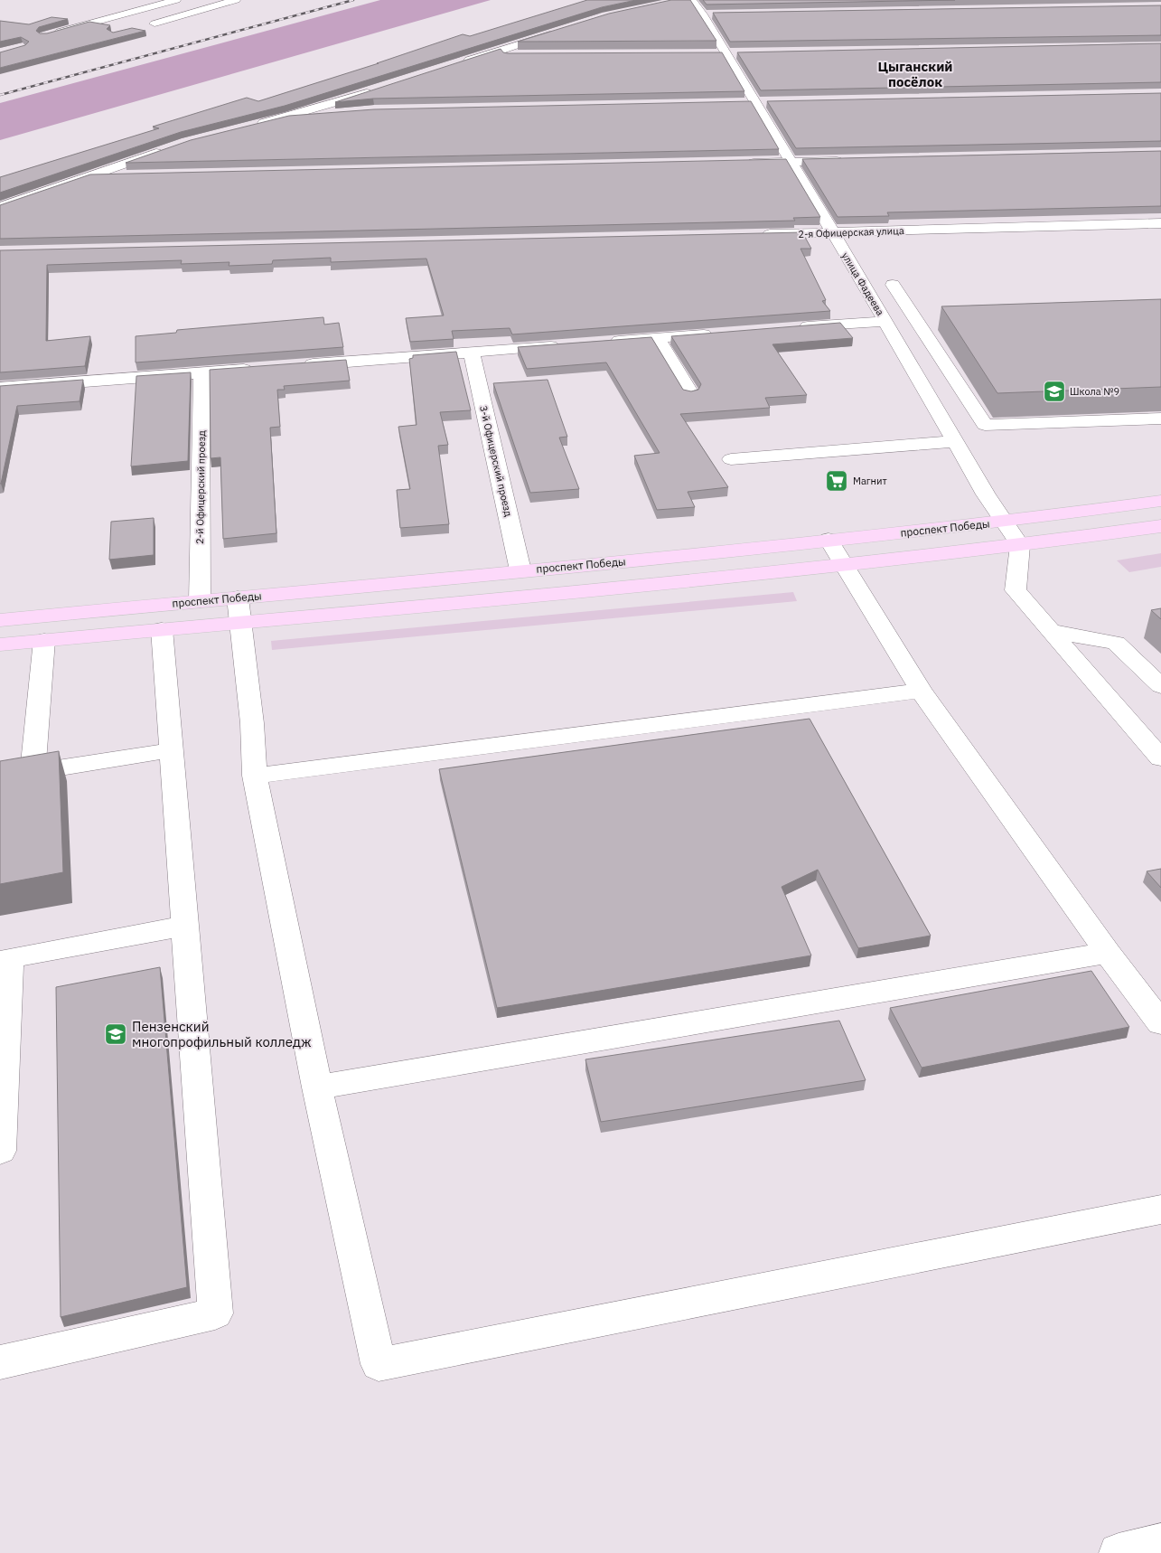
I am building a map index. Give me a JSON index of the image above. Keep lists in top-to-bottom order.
{
  "streets": {
    "main road": ["проспект Победы"],
    "street": [
      "2-я Офицерская улица",
      "улица Фадеева",
      "3-й Офицерский проезд",
      "2-й Офицерский проезд"
    ]
  },
  "crossings": [
    ["2-я Офицерская улица", "улица Фадеева"],
    ["улица Фадеева", "проспект Победы"],
    ["3-й Офицерский проезд", "проспект Победы"],
    ["2-й Офицерский проезд", "проспект Победы"]
  ],
  "districts": ["Цыганский посёлок"],
  "places": {
    "school or university": ["Школа №9", "Пензенский многопрофильный колледж"],
    "supermarket": ["Магнит"]
  }
}
